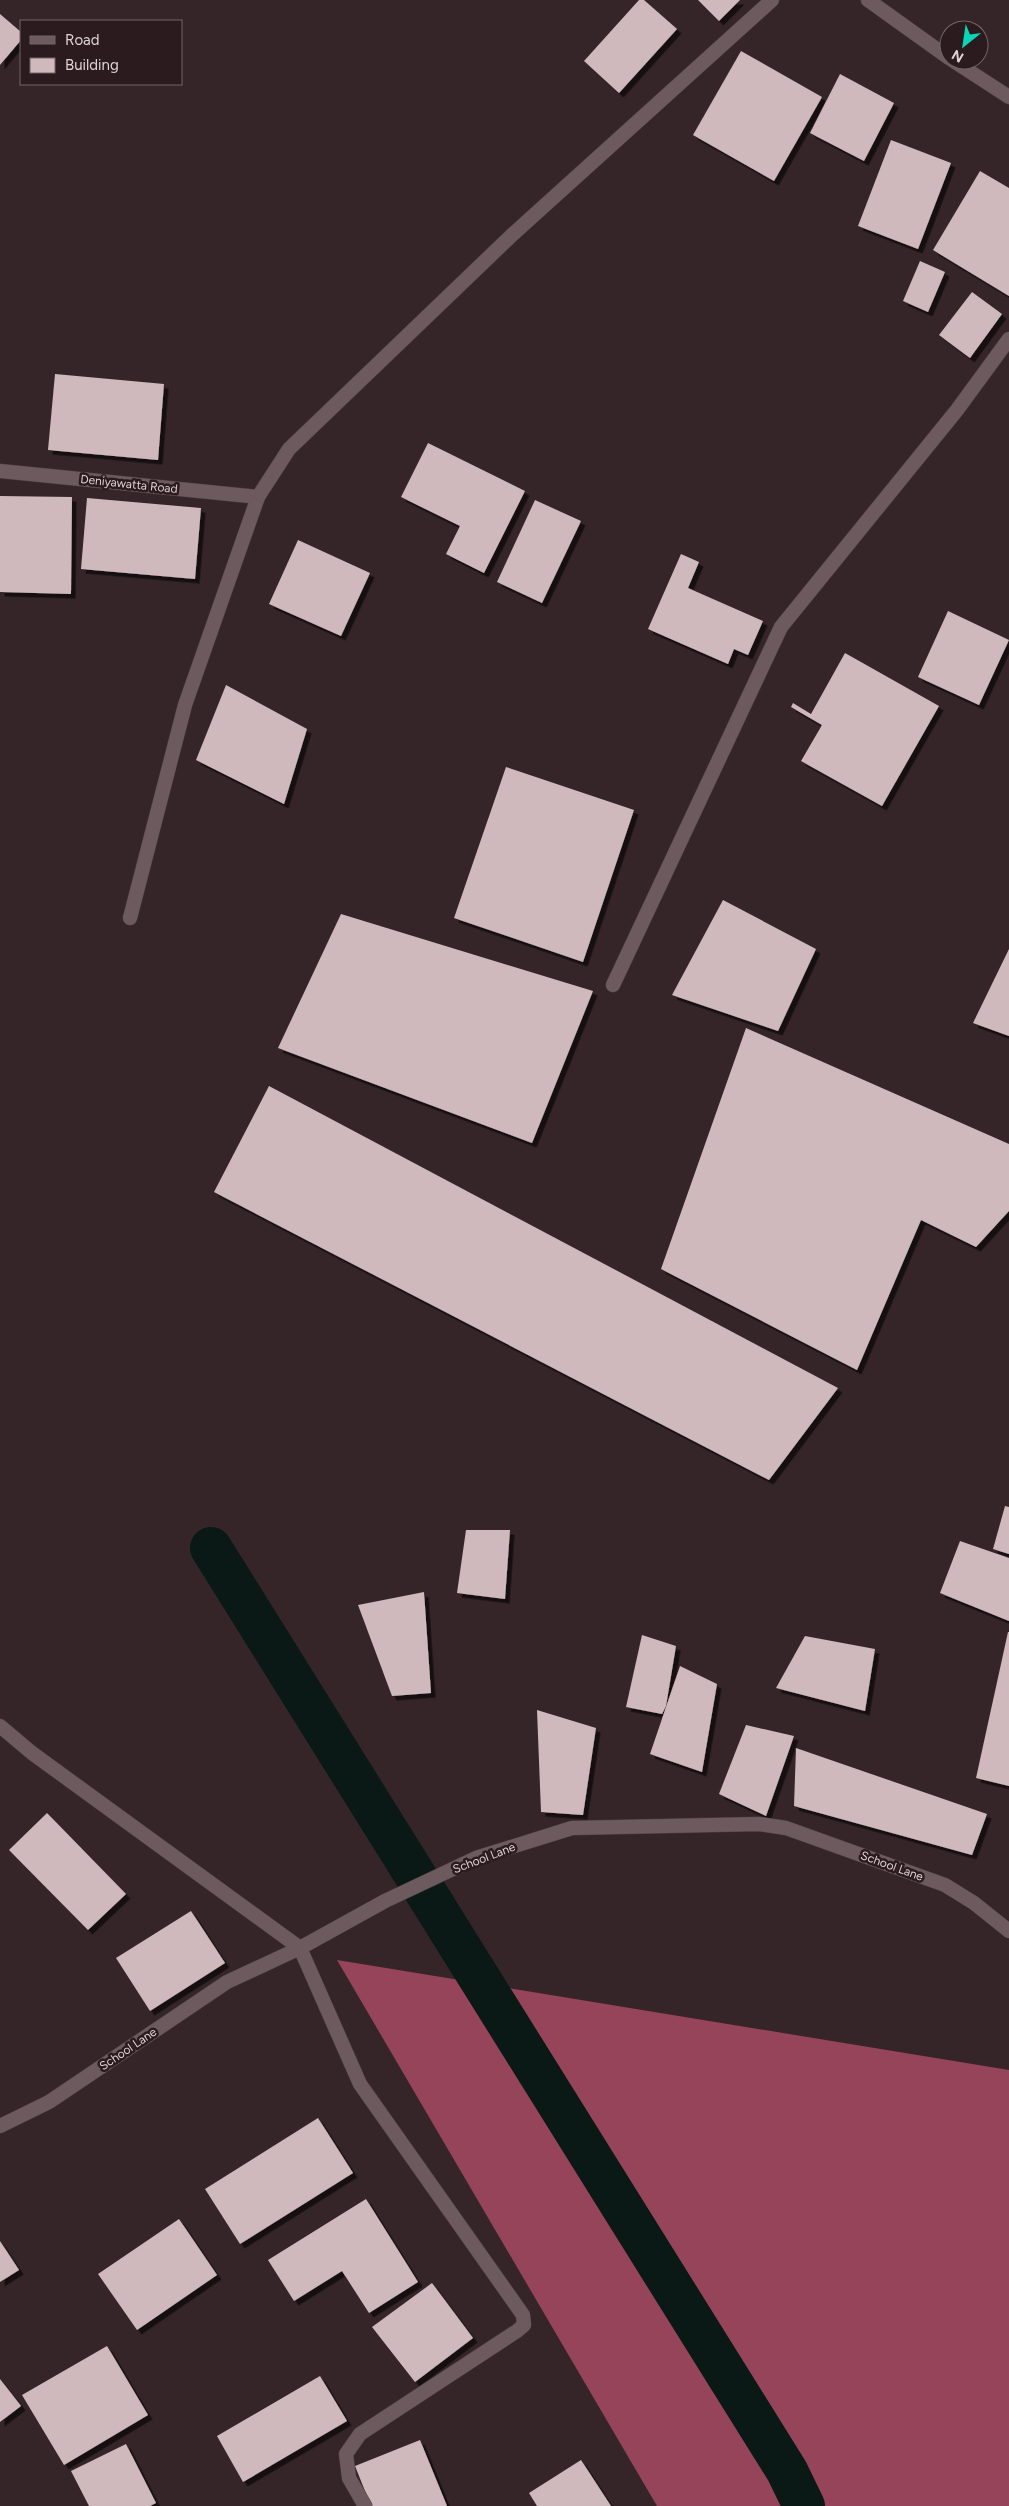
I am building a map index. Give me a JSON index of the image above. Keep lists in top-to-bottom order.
{
  "streets": {
    "street": ["Deniyawatta Road", "School Lane"]
  },
  "legend": ["Road", "Building"],
  "north": "bottom left"
}
